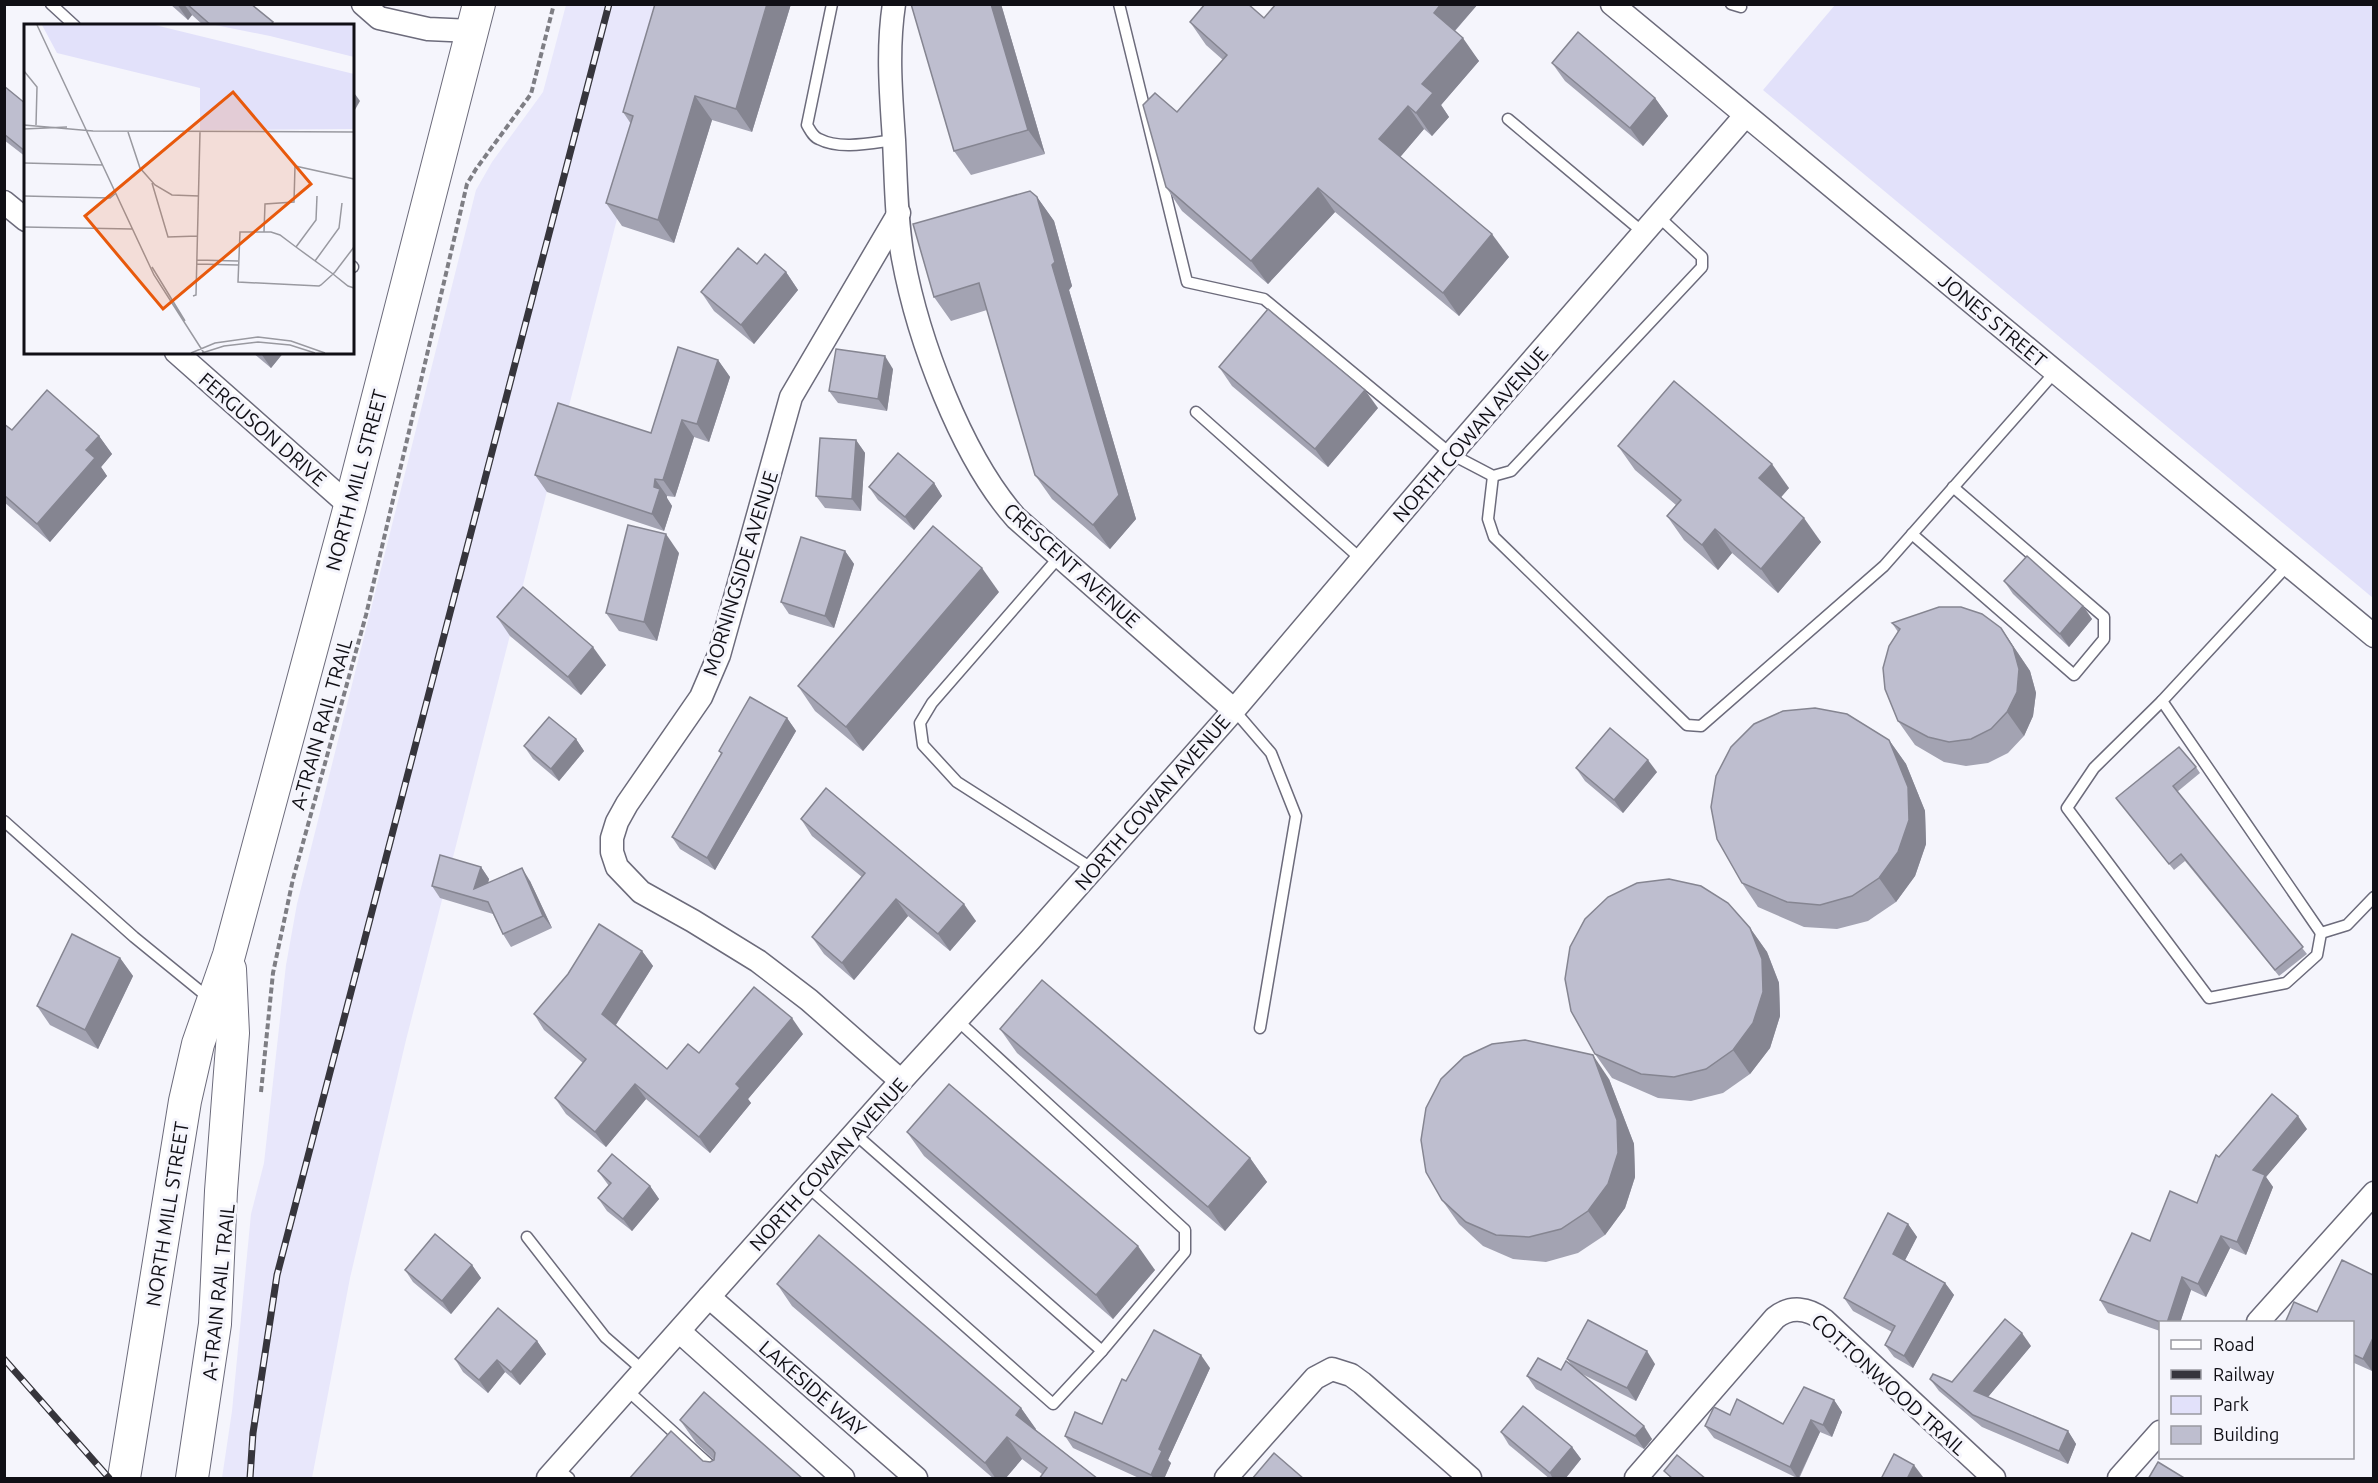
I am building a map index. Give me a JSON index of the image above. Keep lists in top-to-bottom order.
{
  "streets": {
    "main road": ["NORTH MILL STREET"],
    "street": [
      "JONES STREET",
      "FERGUSON DRIVE",
      "NORTH COWAN AVENUE",
      "CRESCENT AVENUE",
      "MORNINGSIDE AVENUE",
      "COTTONWOOD TRAIL",
      "LAKESIDE WAY"
    ],
    "path": ["A-TRAIN RAIL TRAIL"]
  },
  "crossings": [
    ["JONES STREET", "NORTH COWAN AVENUE"],
    ["FERGUSON DRIVE", "NORTH MILL STREET"],
    ["NORTH COWAN AVENUE", "CRESCENT AVENUE"],
    ["NORTH COWAN AVENUE", "MORNINGSIDE AVENUE"],
    ["NORTH COWAN AVENUE", "LAKESIDE WAY"],
    ["CRESCENT AVENUE", "MORNINGSIDE AVENUE"]
  ],
  "legend": [
    "Road",
    "Railway",
    "Park",
    "Building"
  ]
}
